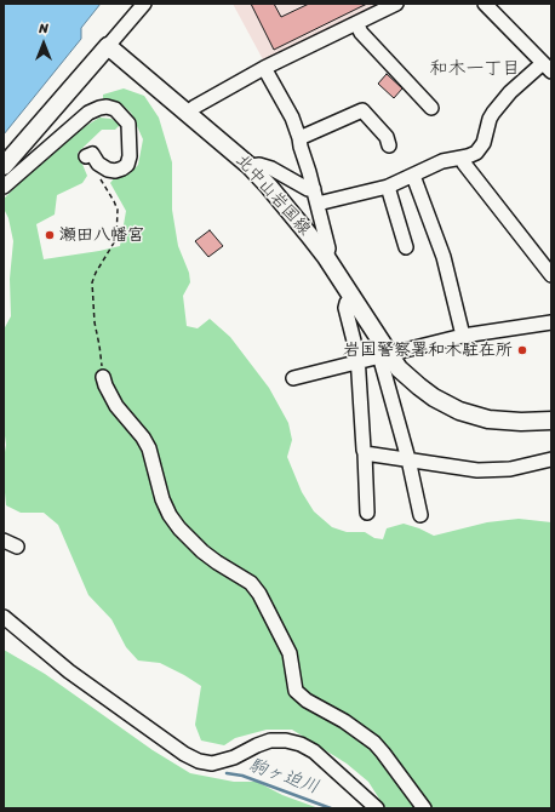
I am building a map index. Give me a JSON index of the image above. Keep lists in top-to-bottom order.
{
  "streets": {
    "main road": ["北中山岩国線"]
  },
  "districts": ["和木一丁目"],
  "water": ["駒ヶ迫川"],
  "places": ["瀬田八幡宮", "岩国警察署和木駐在所"],
  "north": "top"
}
